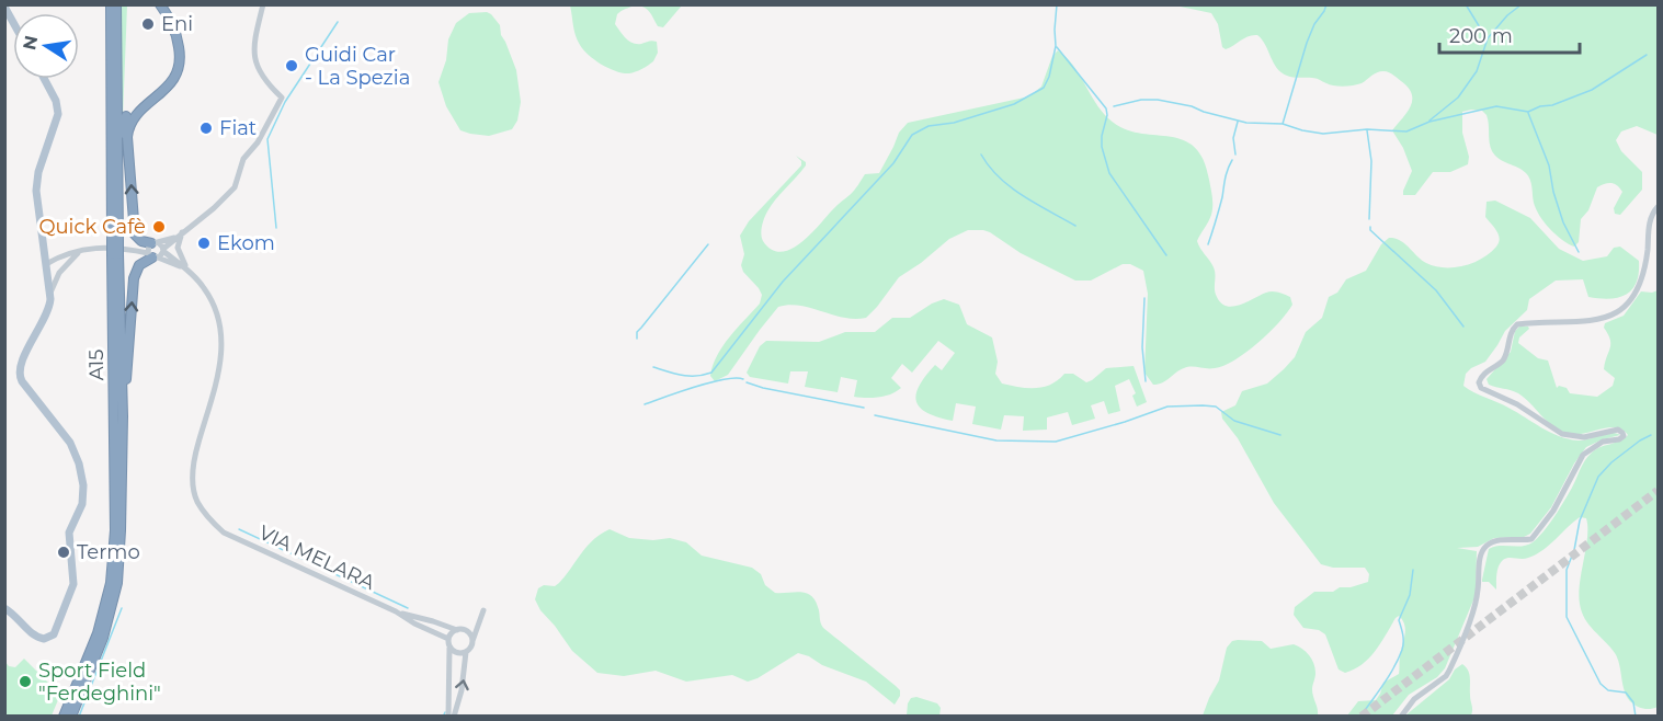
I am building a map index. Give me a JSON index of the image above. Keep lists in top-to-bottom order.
{
  "streets": {
    "highway": ["A15"],
    "street": ["VIA MELARA"]
  },
  "places": [
    "Eni",
    "Guidi Car - La Spezia",
    "Fiat",
    "Quick Cafè",
    "Ekom",
    "Termo",
    "Sport Field \"Ferdeghini\""
  ],
  "scale_bar": "200 m",
  "north": "left"
}
